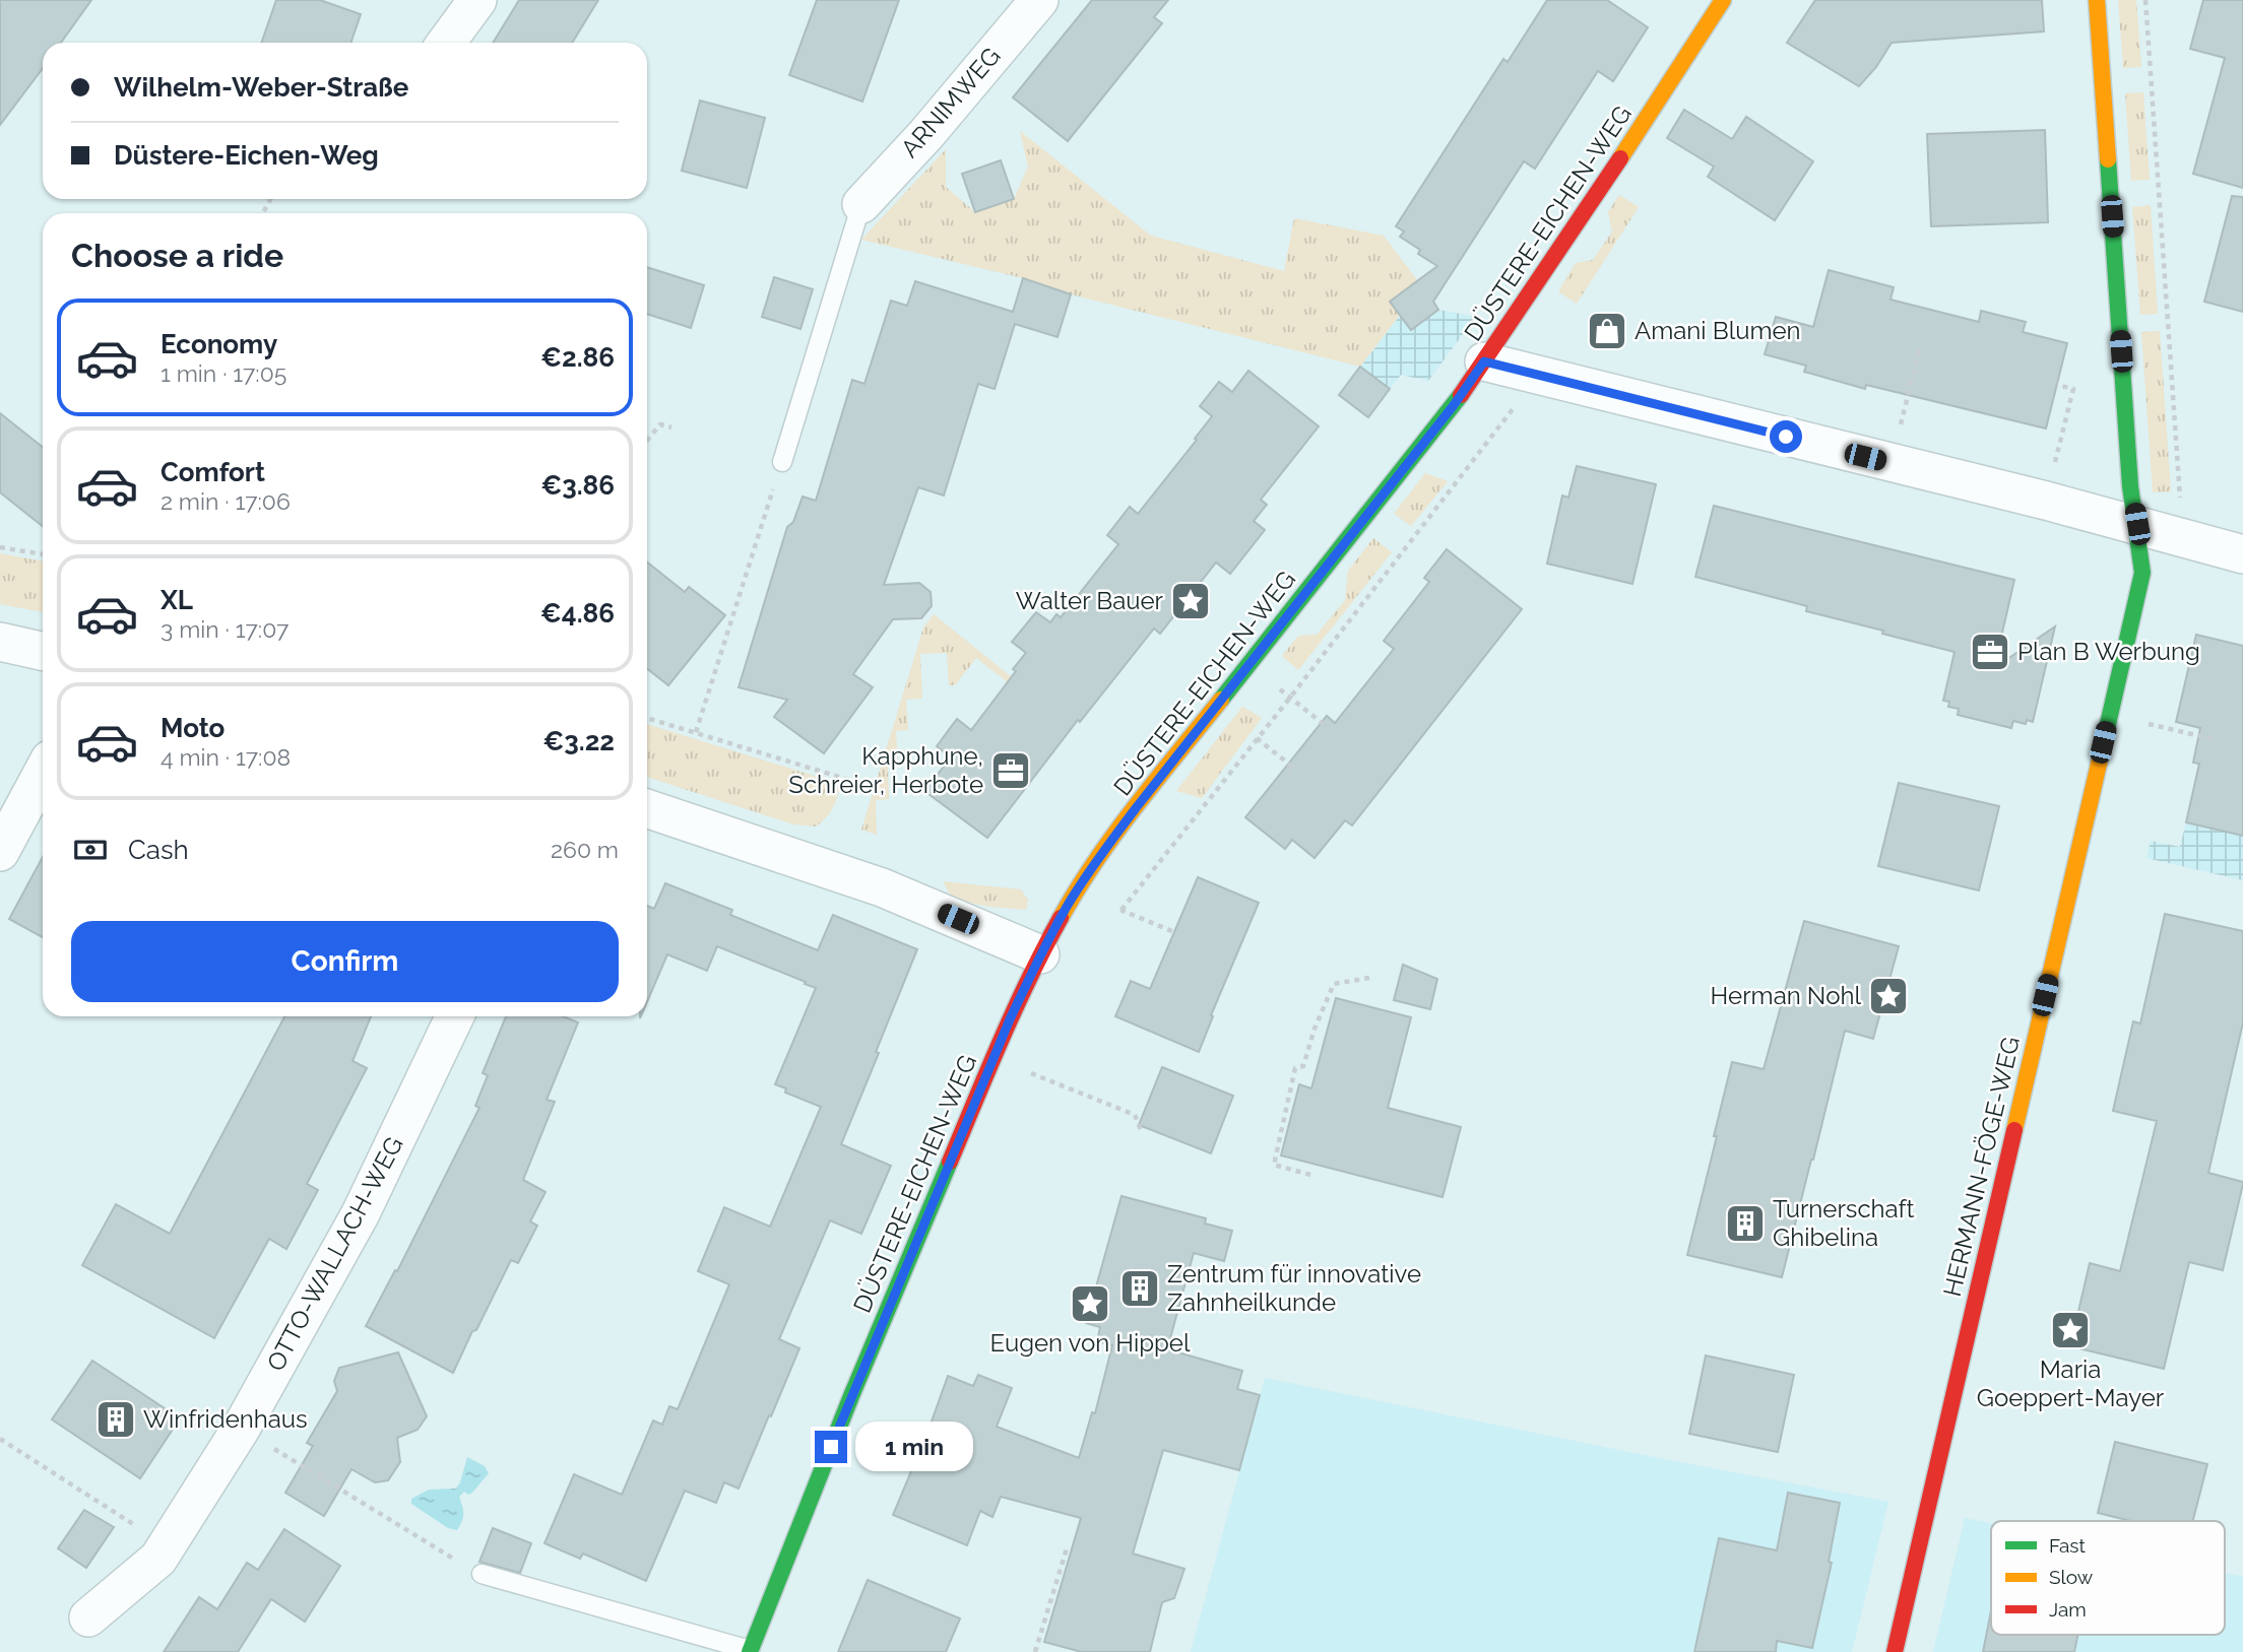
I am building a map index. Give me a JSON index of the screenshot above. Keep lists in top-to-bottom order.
{
  "streets": {
    "street": [
      "ARNIMWEG",
      "DÜSTERE-EICHEN-WEG",
      "HERMANN-FÖGE-WEG",
      "OTTO-WALLACH-WEG"
    ]
  },
  "places": {
    "shop": ["Amani Blumen"],
    "place": [
      "Walter Bauer",
      "Herman Nohl",
      "Eugen von Hippel",
      "Maria Goeppert-Mayer"
    ],
    "office": ["Plan B Werbung", "Kapphune, Schreier, Herbote"],
    "building": ["Turnerschaft Ghibelina", "Zentrum für innovative Zahnheilkunde", "Winfridenhaus"]
  },
  "legend": ["Fast", "Slow", "Jam"],
  "page": {
    "banner": ["Wilhelm-Weber-Straße", "Düstere-Eichen-Weg"],
    "heading": "Choose a ride",
    "list": [
      {
        "name": "Economy",
        "note": "1 min · 17:05",
        "value": "€2.86"
      },
      {
        "name": "Comfort",
        "note": "2 min · 17:06",
        "value": "€3.86"
      },
      {
        "name": "XL",
        "note": "3 min · 17:07",
        "value": "€4.86"
      },
      {
        "name": "Moto",
        "note": "4 min · 17:08",
        "value": "€3.22"
      }
    ],
    "pay": ["Cash", "260 m"],
    "buttons": "Confirm",
    "bubble": "1 min"
  }
}
